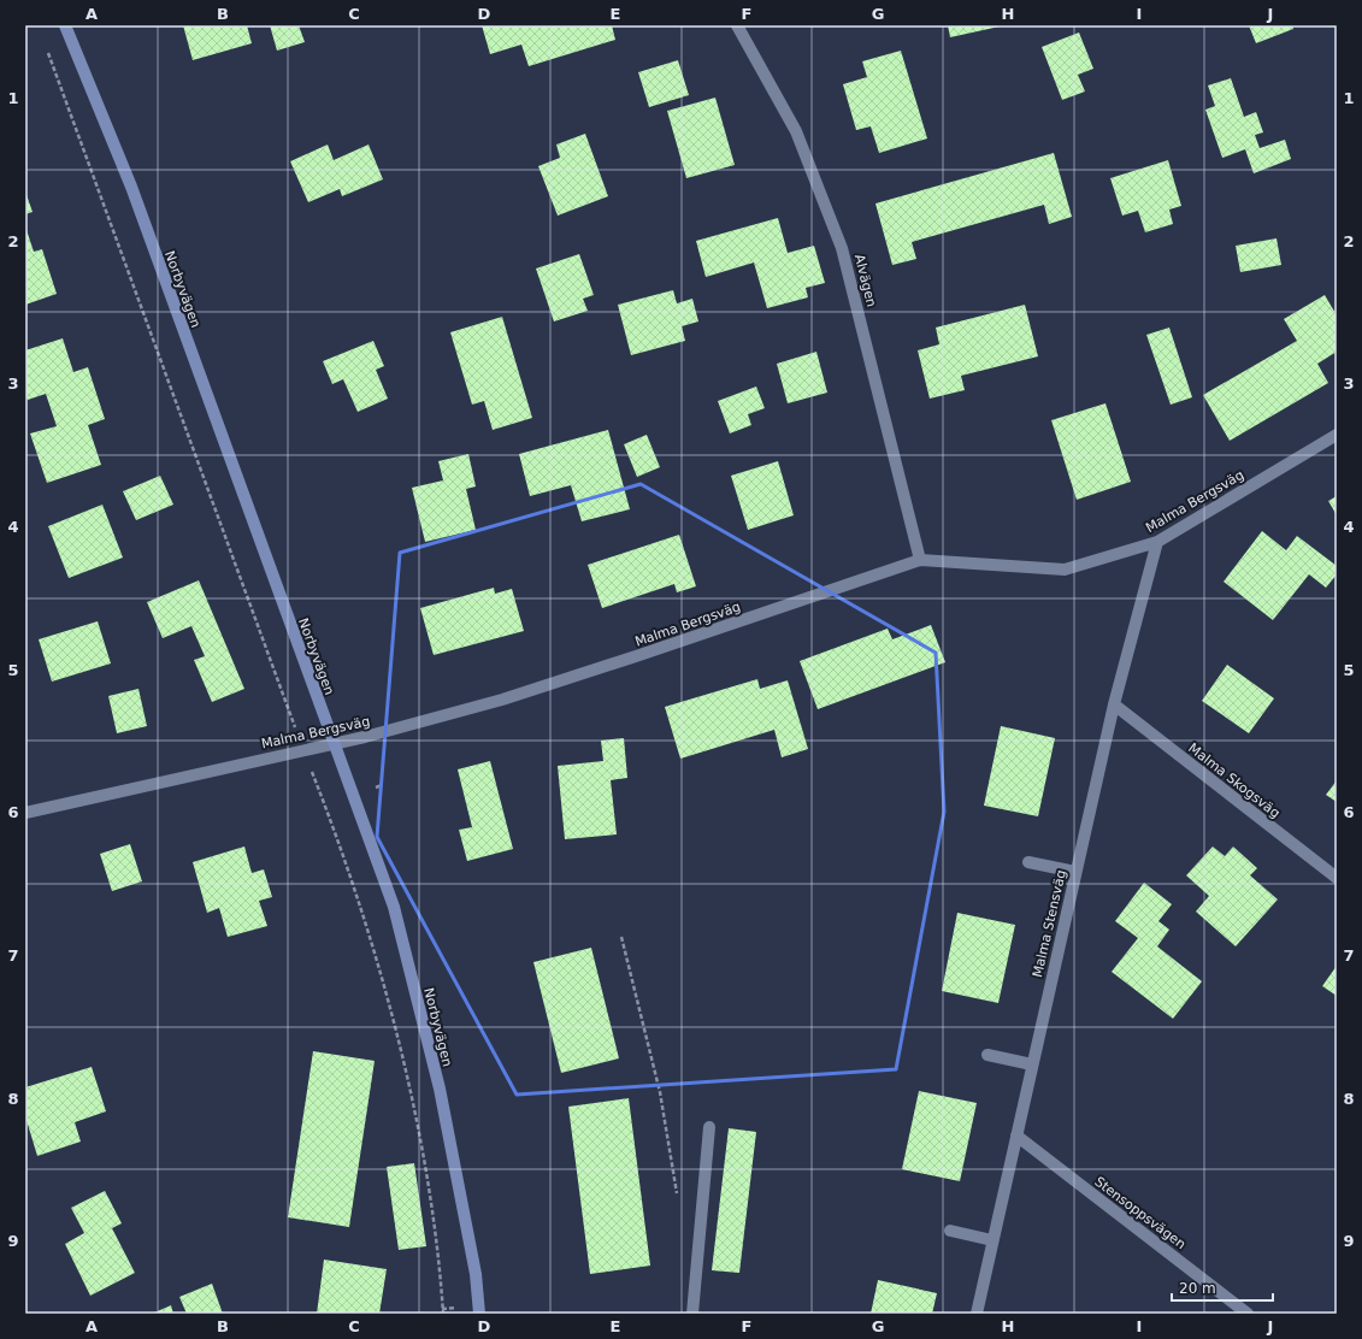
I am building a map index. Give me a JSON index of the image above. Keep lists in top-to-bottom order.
{
  "streets": {
    "street": [
      "Alvägen",
      "Norbyvägen",
      "Malma Bergsväg",
      "Malma Skogsväg",
      "Malma Stensväg",
      "Stensoppsvägen"
    ]
  },
  "crossings": [
    ["Alvägen", "Malma Bergsväg"],
    ["Norbyvägen", "Malma Bergsväg"],
    ["Malma Bergsväg", "Malma Stensväg"],
    ["Malma Skogsväg", "Malma Stensväg"],
    ["Malma Stensväg", "Stensoppsvägen"]
  ],
  "scale_bar": "20 m",
  "grid": {
    "columns": [
      "A",
      "B",
      "C",
      "D",
      "E",
      "F",
      "G",
      "H",
      "I",
      "J"
    ],
    "rows": [
      "1",
      "2",
      "3",
      "4",
      "5",
      "6",
      "7",
      "8",
      "9"
    ]
  }
}
